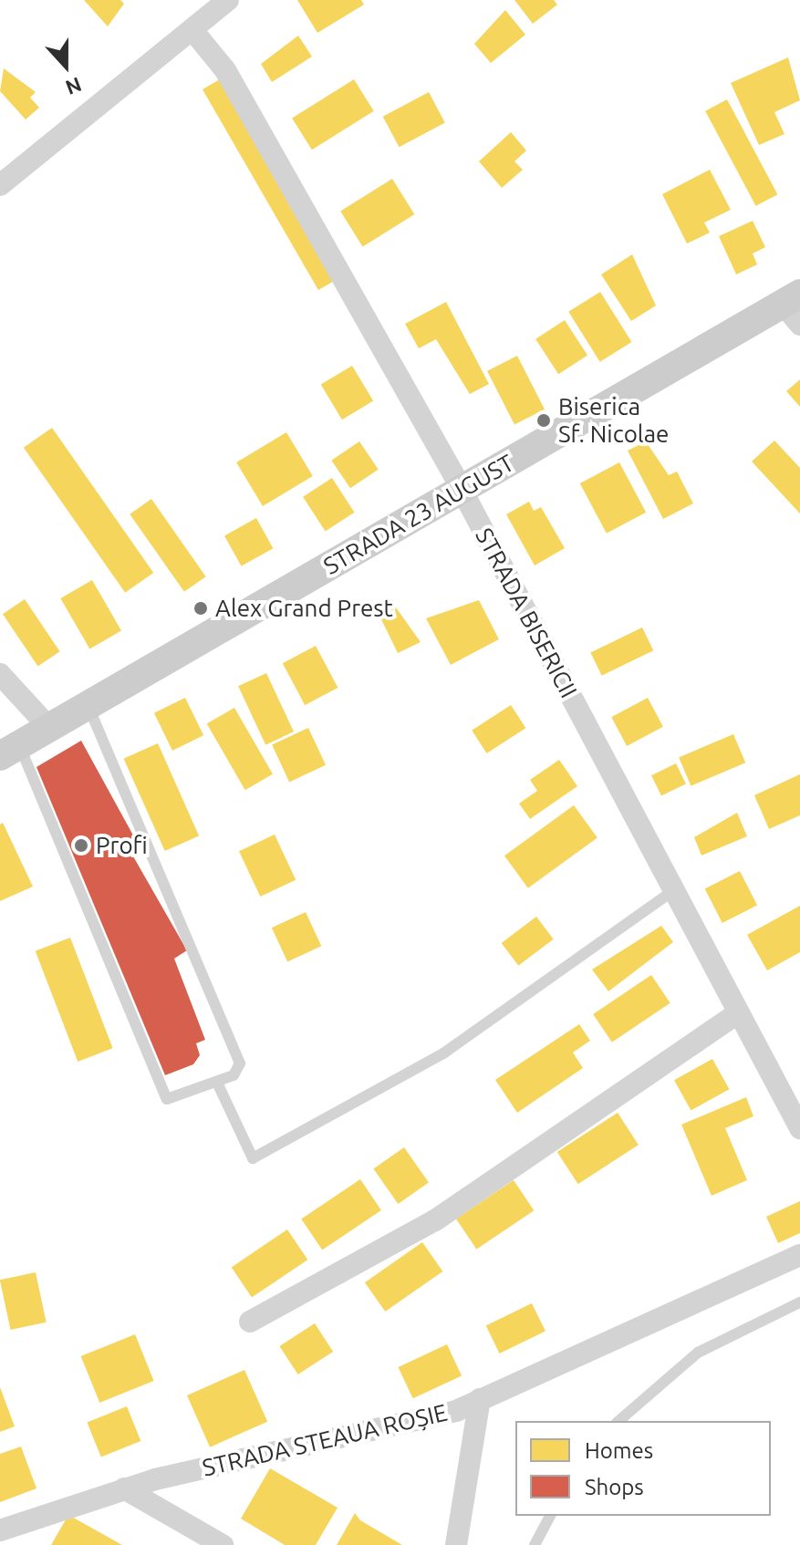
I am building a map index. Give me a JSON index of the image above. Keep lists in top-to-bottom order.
{
  "streets": {
    "main road": ["STRADA 23 AUGUST"],
    "street": ["STRADA BISERICII", "STRADA STEAUA ROȘIE"]
  },
  "crossings": [
    ["STRADA 23 AUGUST", "STRADA BISERICII"]
  ],
  "places": ["Biserica Sf. Nicolae", "Alex Grand Prest", "Profi"],
  "legend": ["Homes", "Shops"],
  "north": "bottom"
}
